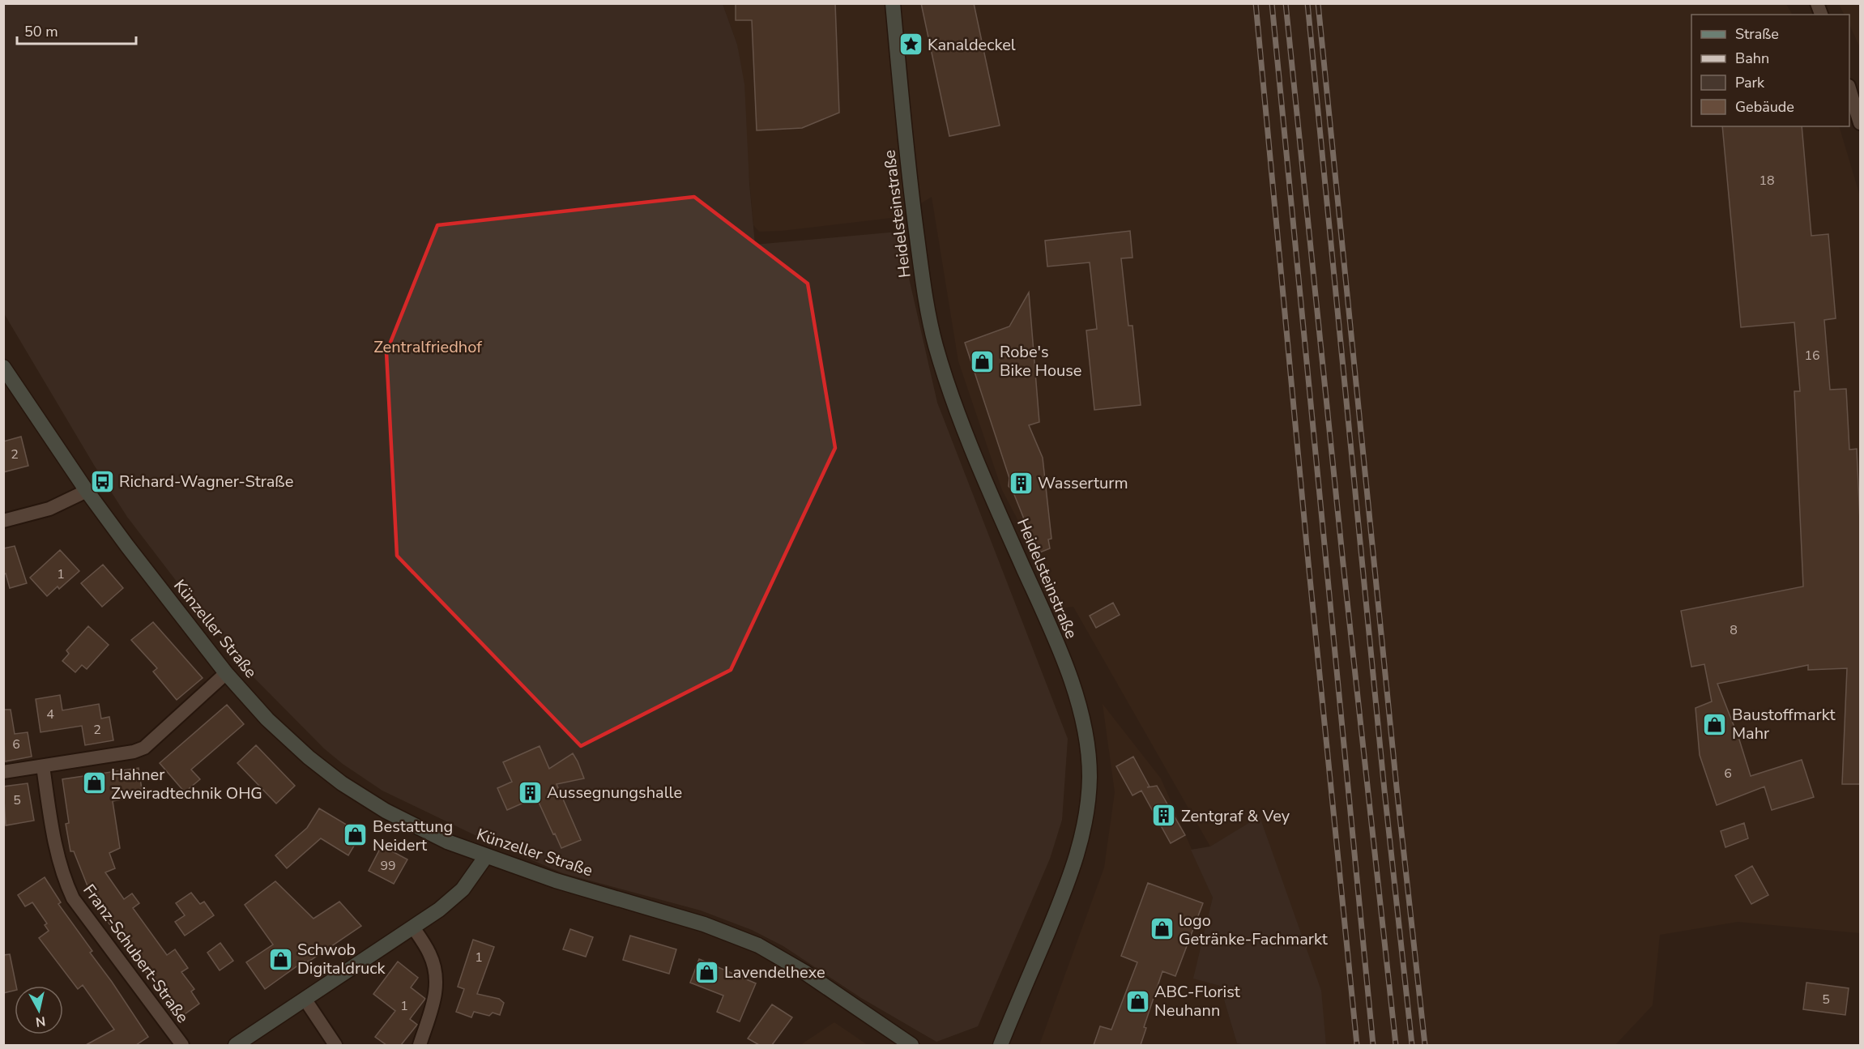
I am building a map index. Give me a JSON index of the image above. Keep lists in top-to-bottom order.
{
  "streets": {
    "main road": ["Heidelsteinstraße", "Künzeller Straße"],
    "street": ["Franz-Schubert-Straße"]
  },
  "parks": ["Zentralfriedhof"],
  "places": {
    "place": ["Kanaldeckel"],
    "shop": [
      "Robe's Bike House",
      "Baustoffmarkt Mahr",
      "Hahner Zweiradtechnik OHG",
      "Bestattung Neidert",
      "logo Getränke-Fachmarkt",
      "Schwob Digitaldruck",
      "Lavendelhexe",
      "ABC-Florist Neuhann"
    ],
    "bus stop": ["Richard-Wagner-Straße"],
    "building": ["Wasserturm", "Aussegnungshalle", "Zentgraf & Vey"]
  },
  "house_numbers": [
    "18",
    "16",
    "2",
    "1",
    "8",
    "4",
    "2",
    "6",
    "6",
    "5",
    "99",
    "1",
    "5",
    "1"
  ],
  "legend": [
    "Straße",
    "Bahn",
    "Park",
    "Gebäude"
  ],
  "scale_bar": "50 m",
  "north": "bottom"
}
